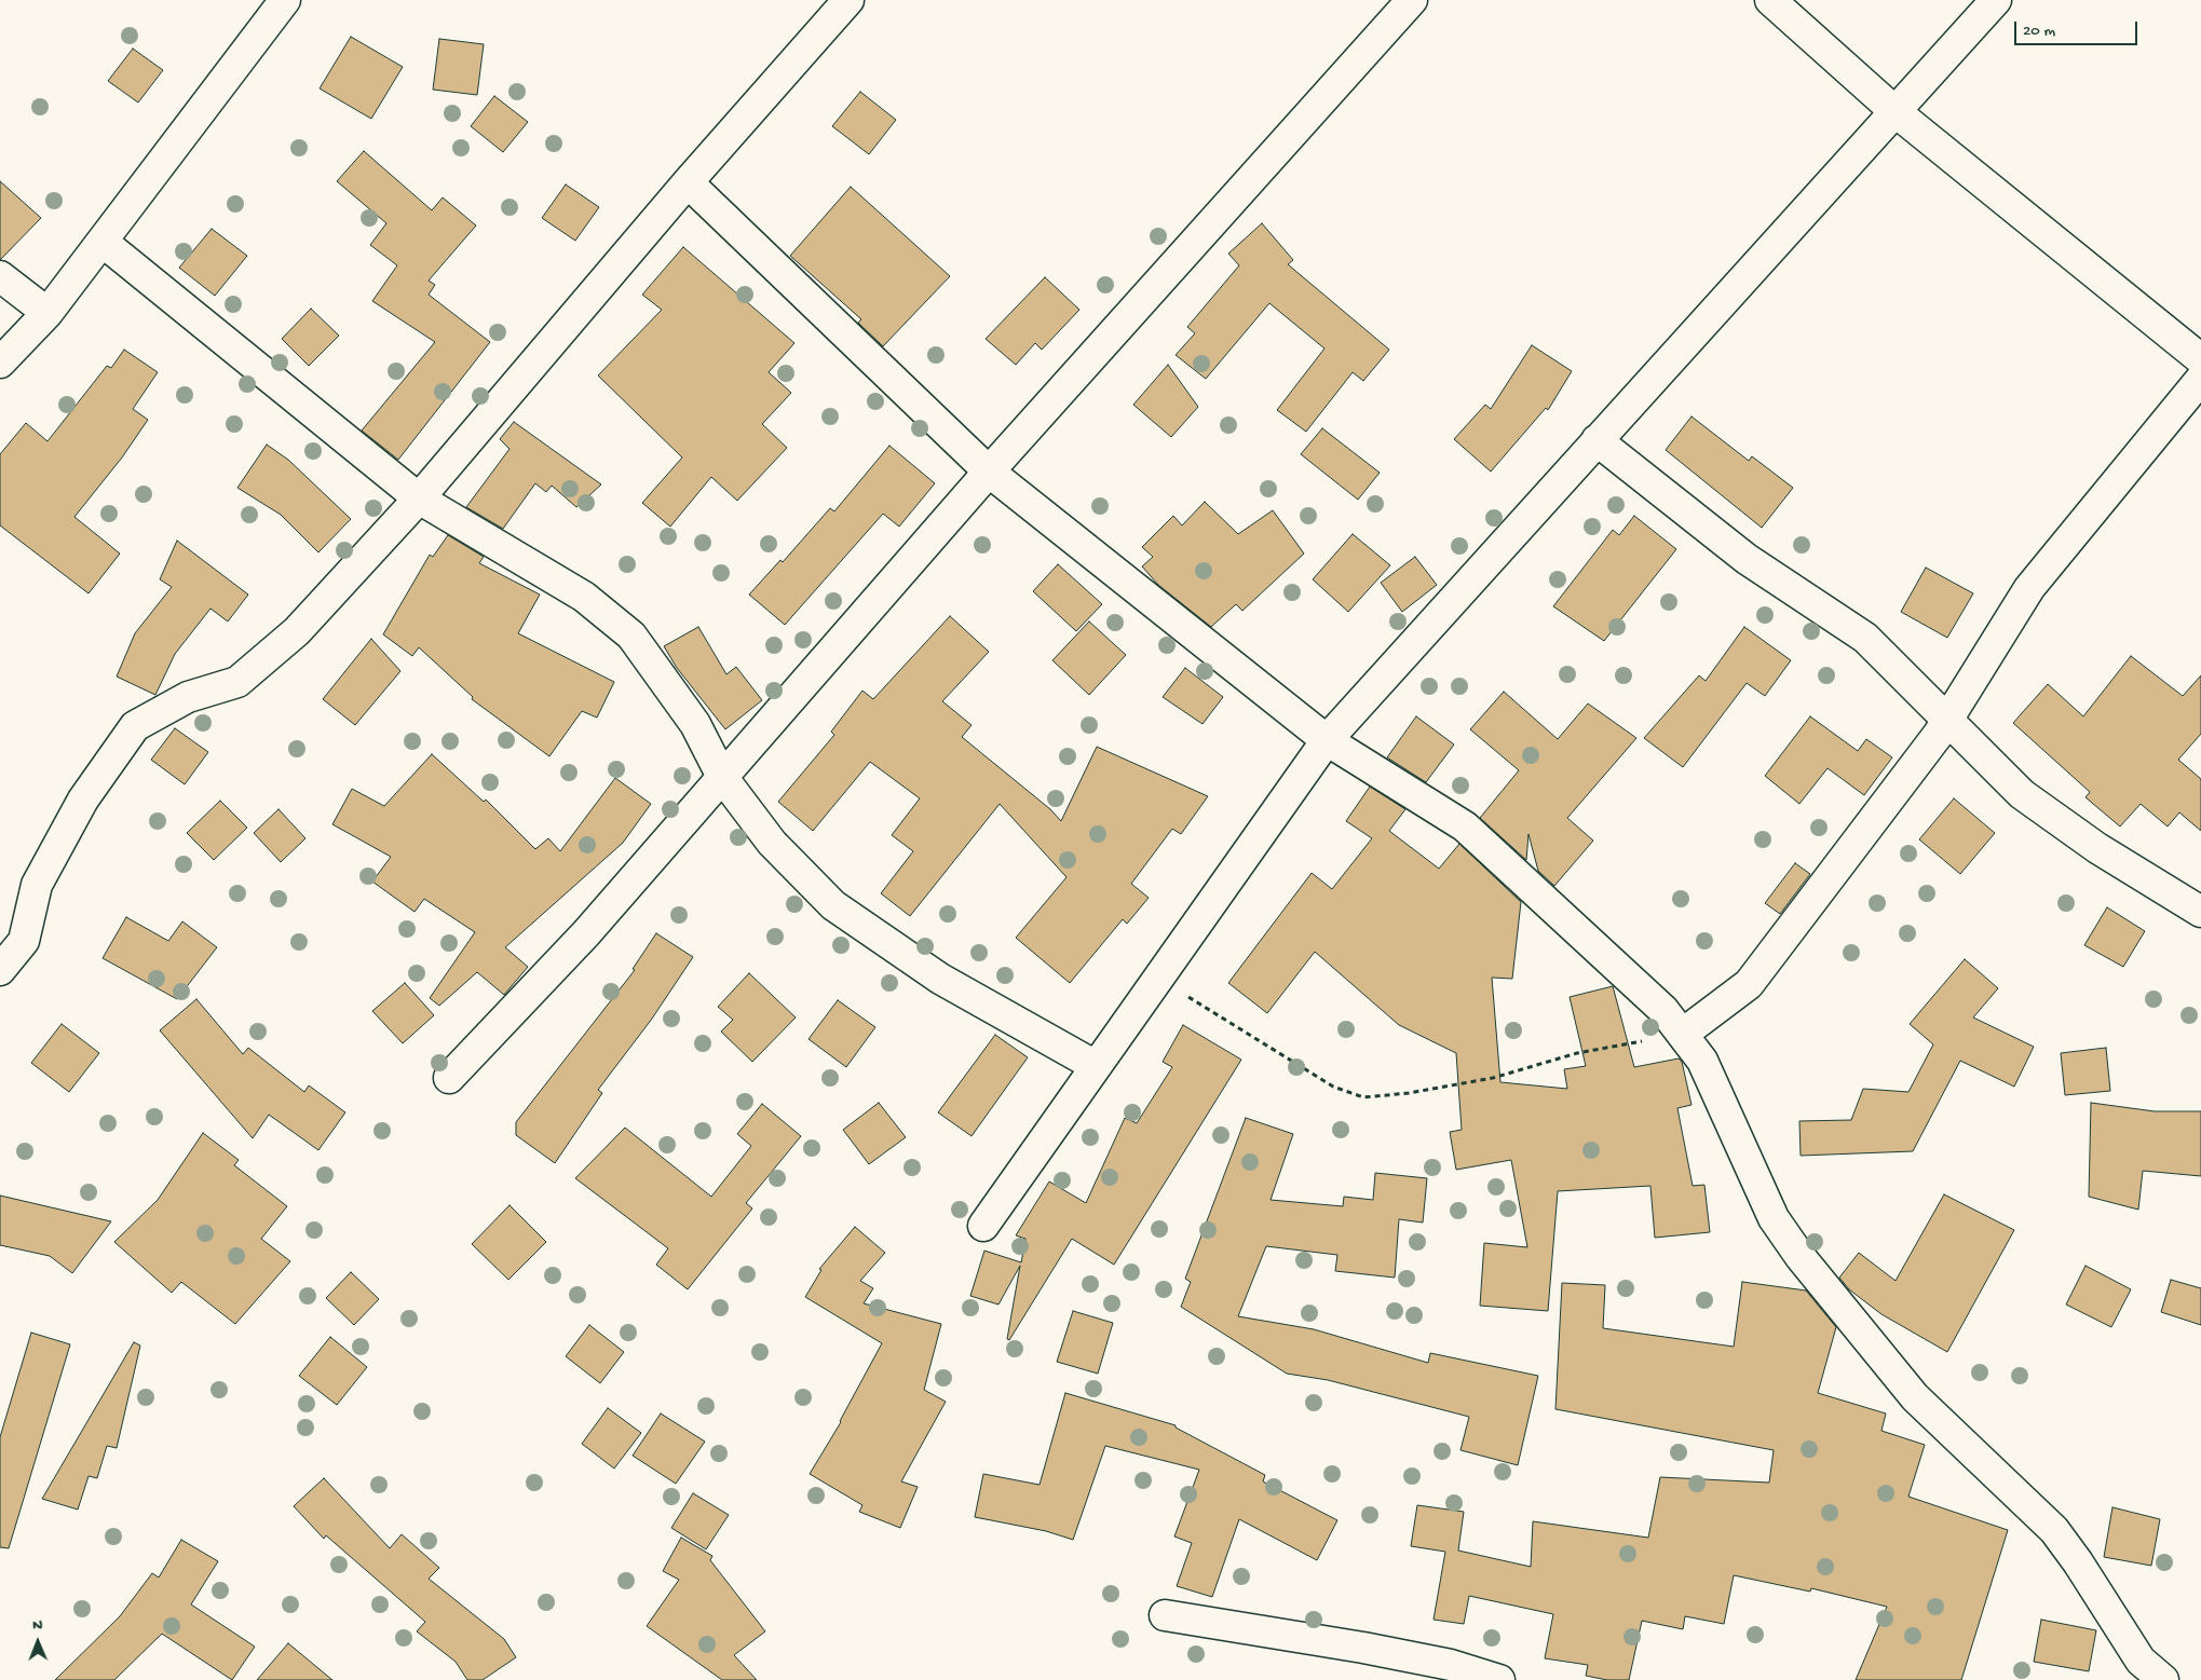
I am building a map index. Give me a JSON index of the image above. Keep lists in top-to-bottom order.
{
  "scale_bar": "20 m",
  "north": "top"
}
